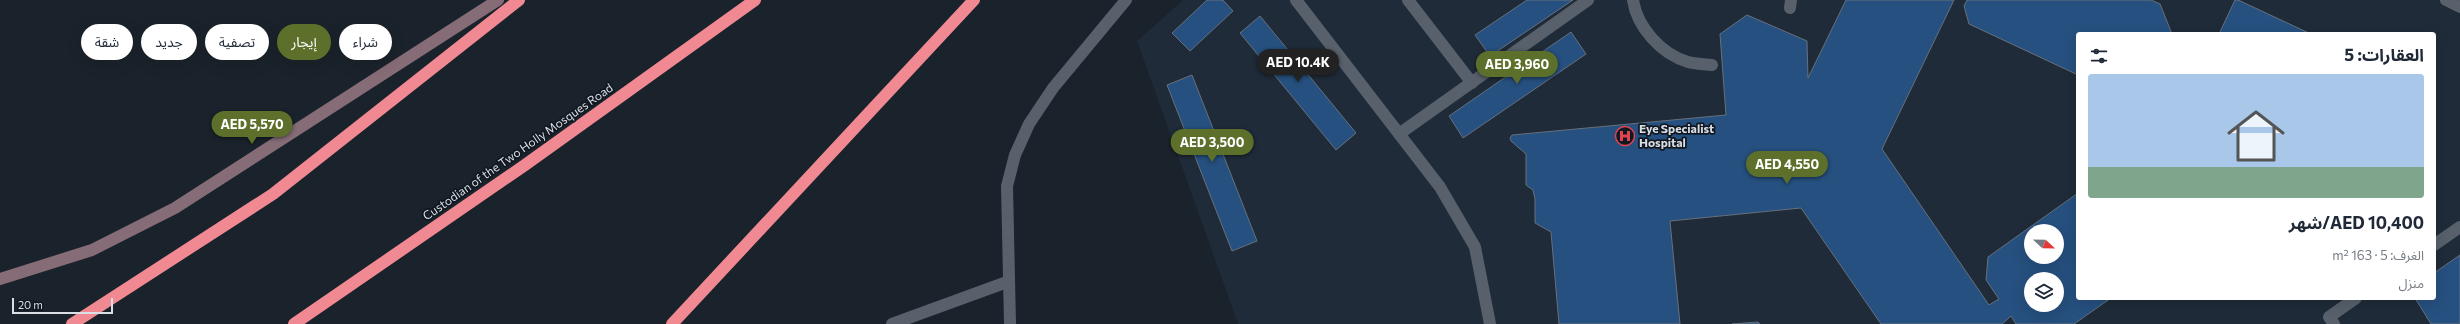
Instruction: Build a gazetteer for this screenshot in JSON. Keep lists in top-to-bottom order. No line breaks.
{"streets":{"highway":["Custodian of the Two Holly Mosques Road"]},"places":{"hospital":["Eye Specialist Hospital"]},"scale_bar":"20 m","north":"right","page":{"chip":["شراء","إيجار","تصفية","جديد","شقة"],"heading":"العقارات: 5","price":["AED 10.4K","AED 3,960","AED 5,570","AED 3,500","AED 4,550"],"list":[{"name":"AED 10,400/شهر","note":"الغرف: 5 · 163 m² · منزل"}],"scale":"20 m"}}
